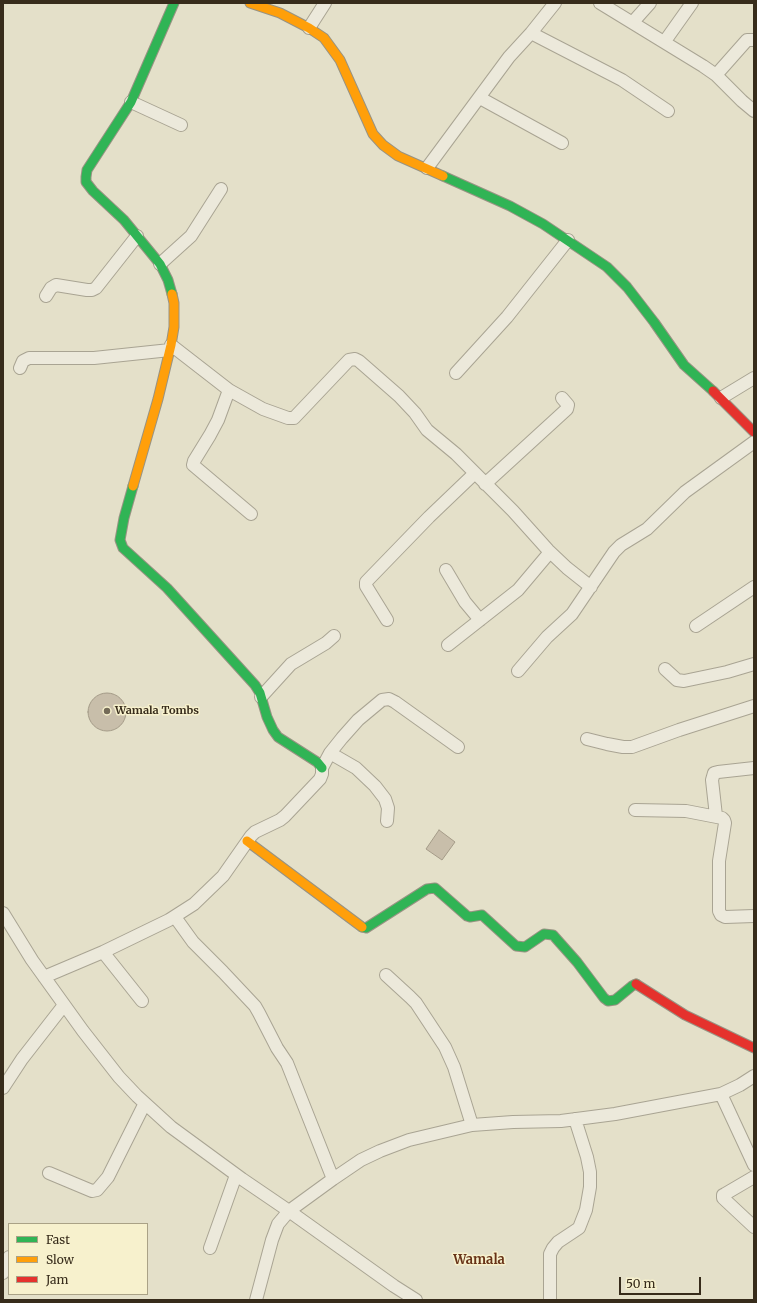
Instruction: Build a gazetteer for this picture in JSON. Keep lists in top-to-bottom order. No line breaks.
{"districts":["Wamala"],"places":["Wamala Tombs"],"legend":["Fast","Slow","Jam"],"scale_bar":"50 m"}
